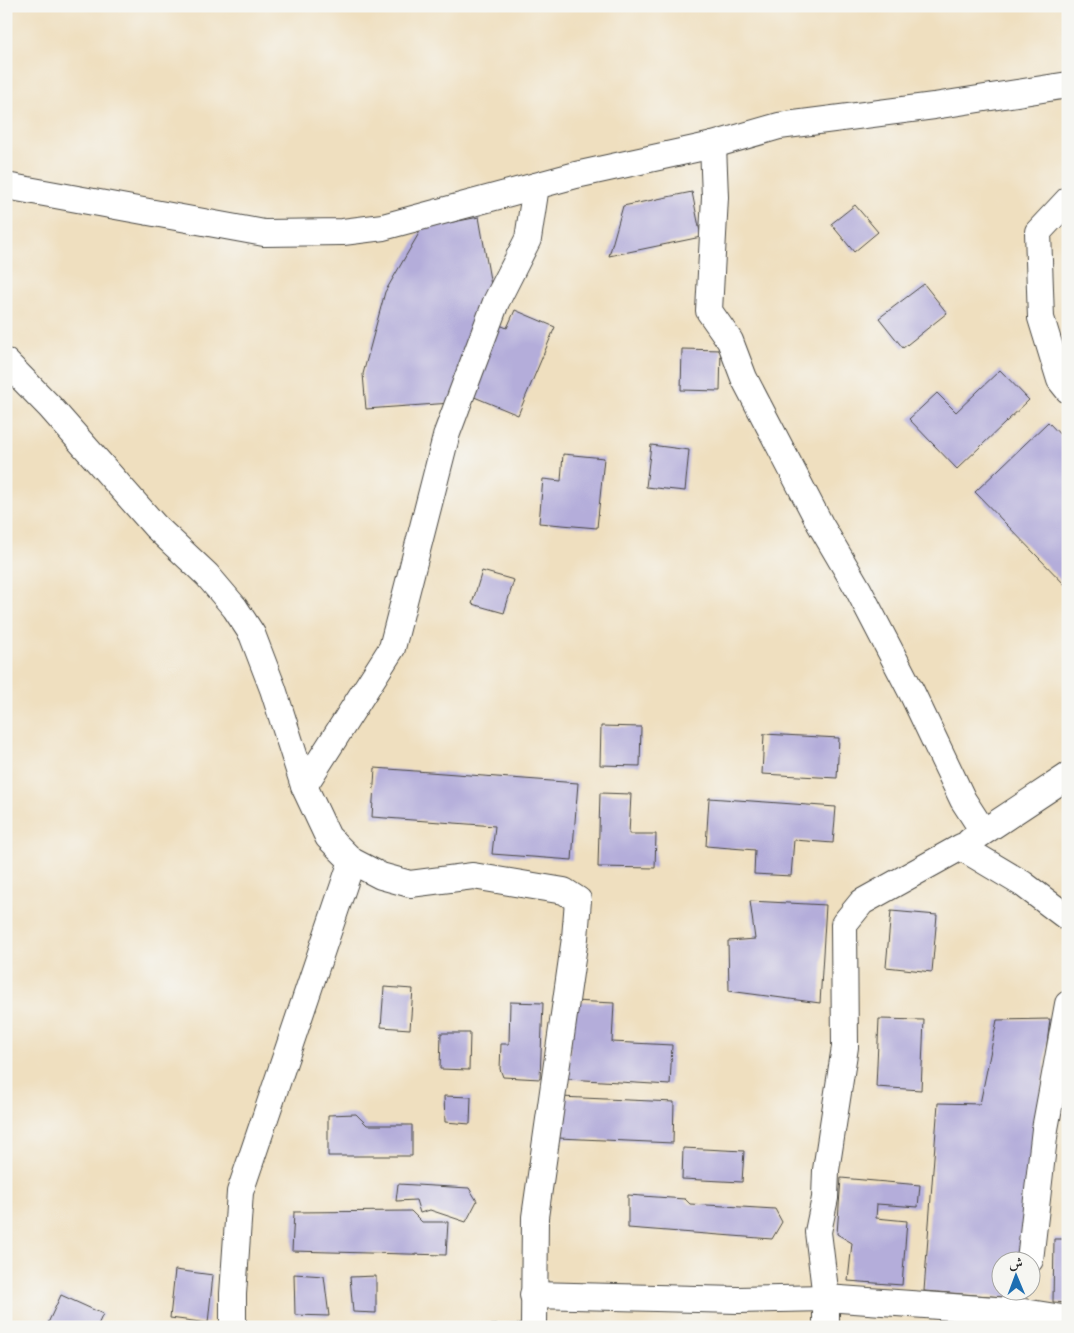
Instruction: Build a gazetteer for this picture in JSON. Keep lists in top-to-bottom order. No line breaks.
{"north":"top"}
